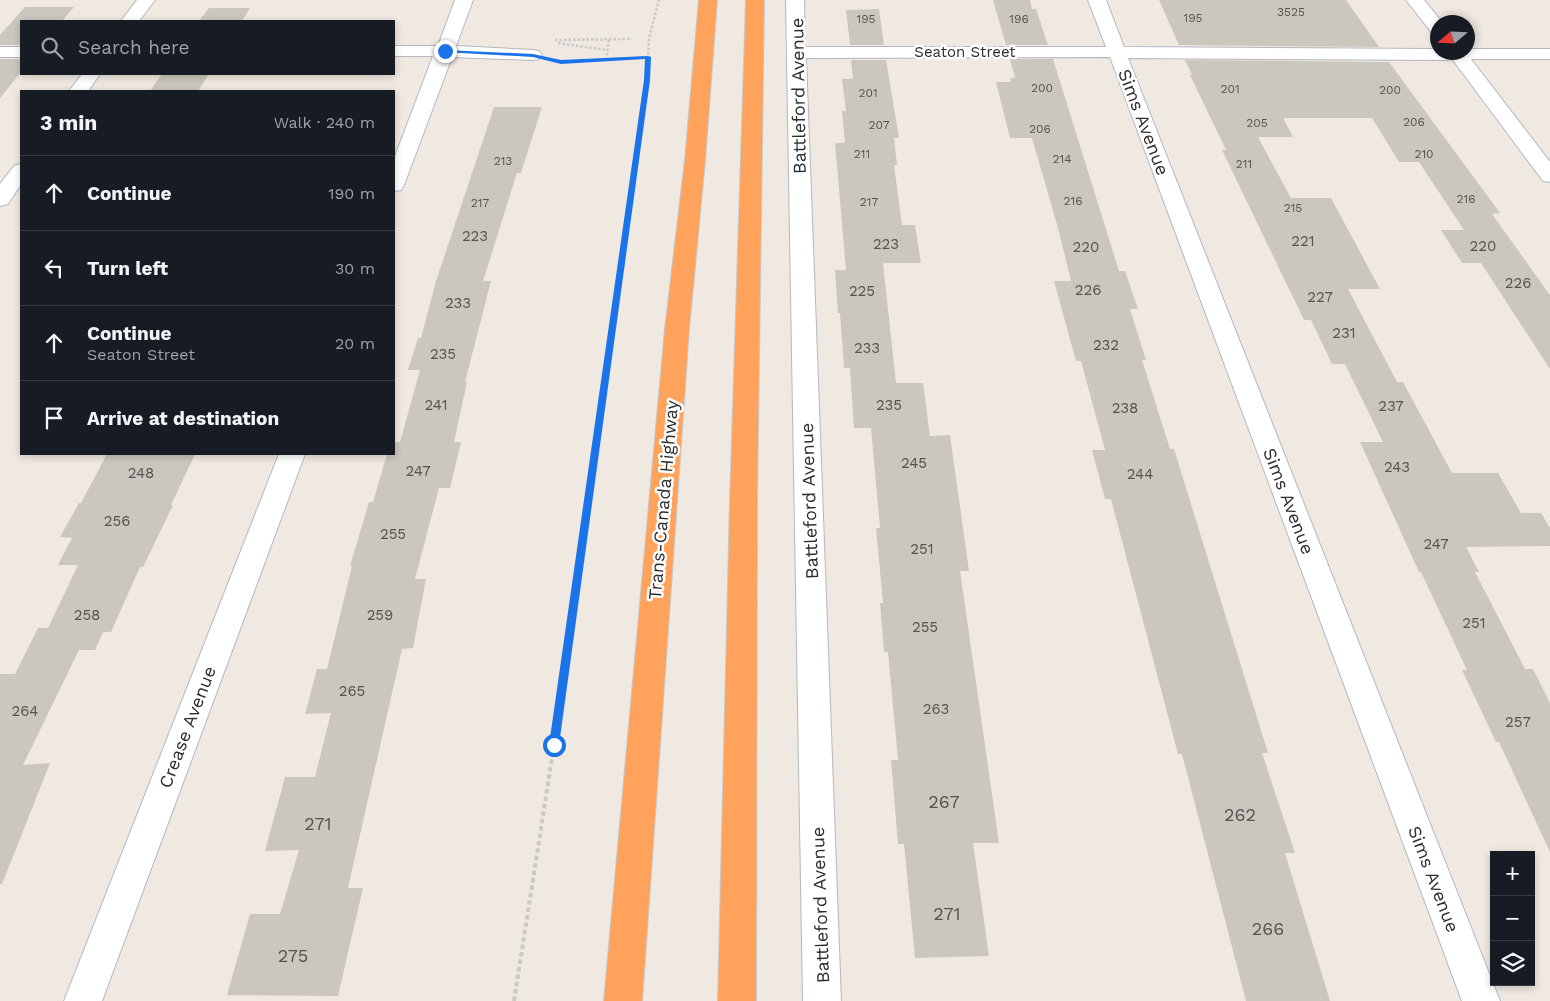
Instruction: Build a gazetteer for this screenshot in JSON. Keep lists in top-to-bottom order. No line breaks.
{"streets":{"highway":["Trans-Canada Highway"],"street":["Seaton Street","Battleford Avenue","Sims Avenue","Crease Avenue"]},"crossings":[["Seaton Street","Battleford Avenue"],["Seaton Street","Sims Avenue"]],"house_numbers":["3525","195","195","196","200","201","200","201","206","205","207","206","211","210","214","213","211","216","216","217","217","215","223","221","223","220","220","226","226","225","227","233","231","232","233","235","241","235","237","238","245","243","247","248","244","256","255","247","251","258","259","251","255","265","263","264","257","267","262","271","271","266","275"],"north":"left","page":{"search":"Search here","heading":["3 min","Walk · 240 m"],"list":[["Continue","190 m"],["Turn left","30 m"],["Continue","Seaton Street","20 m"],"Arrive at destination"],"map_buttons":["+","−"]}}
